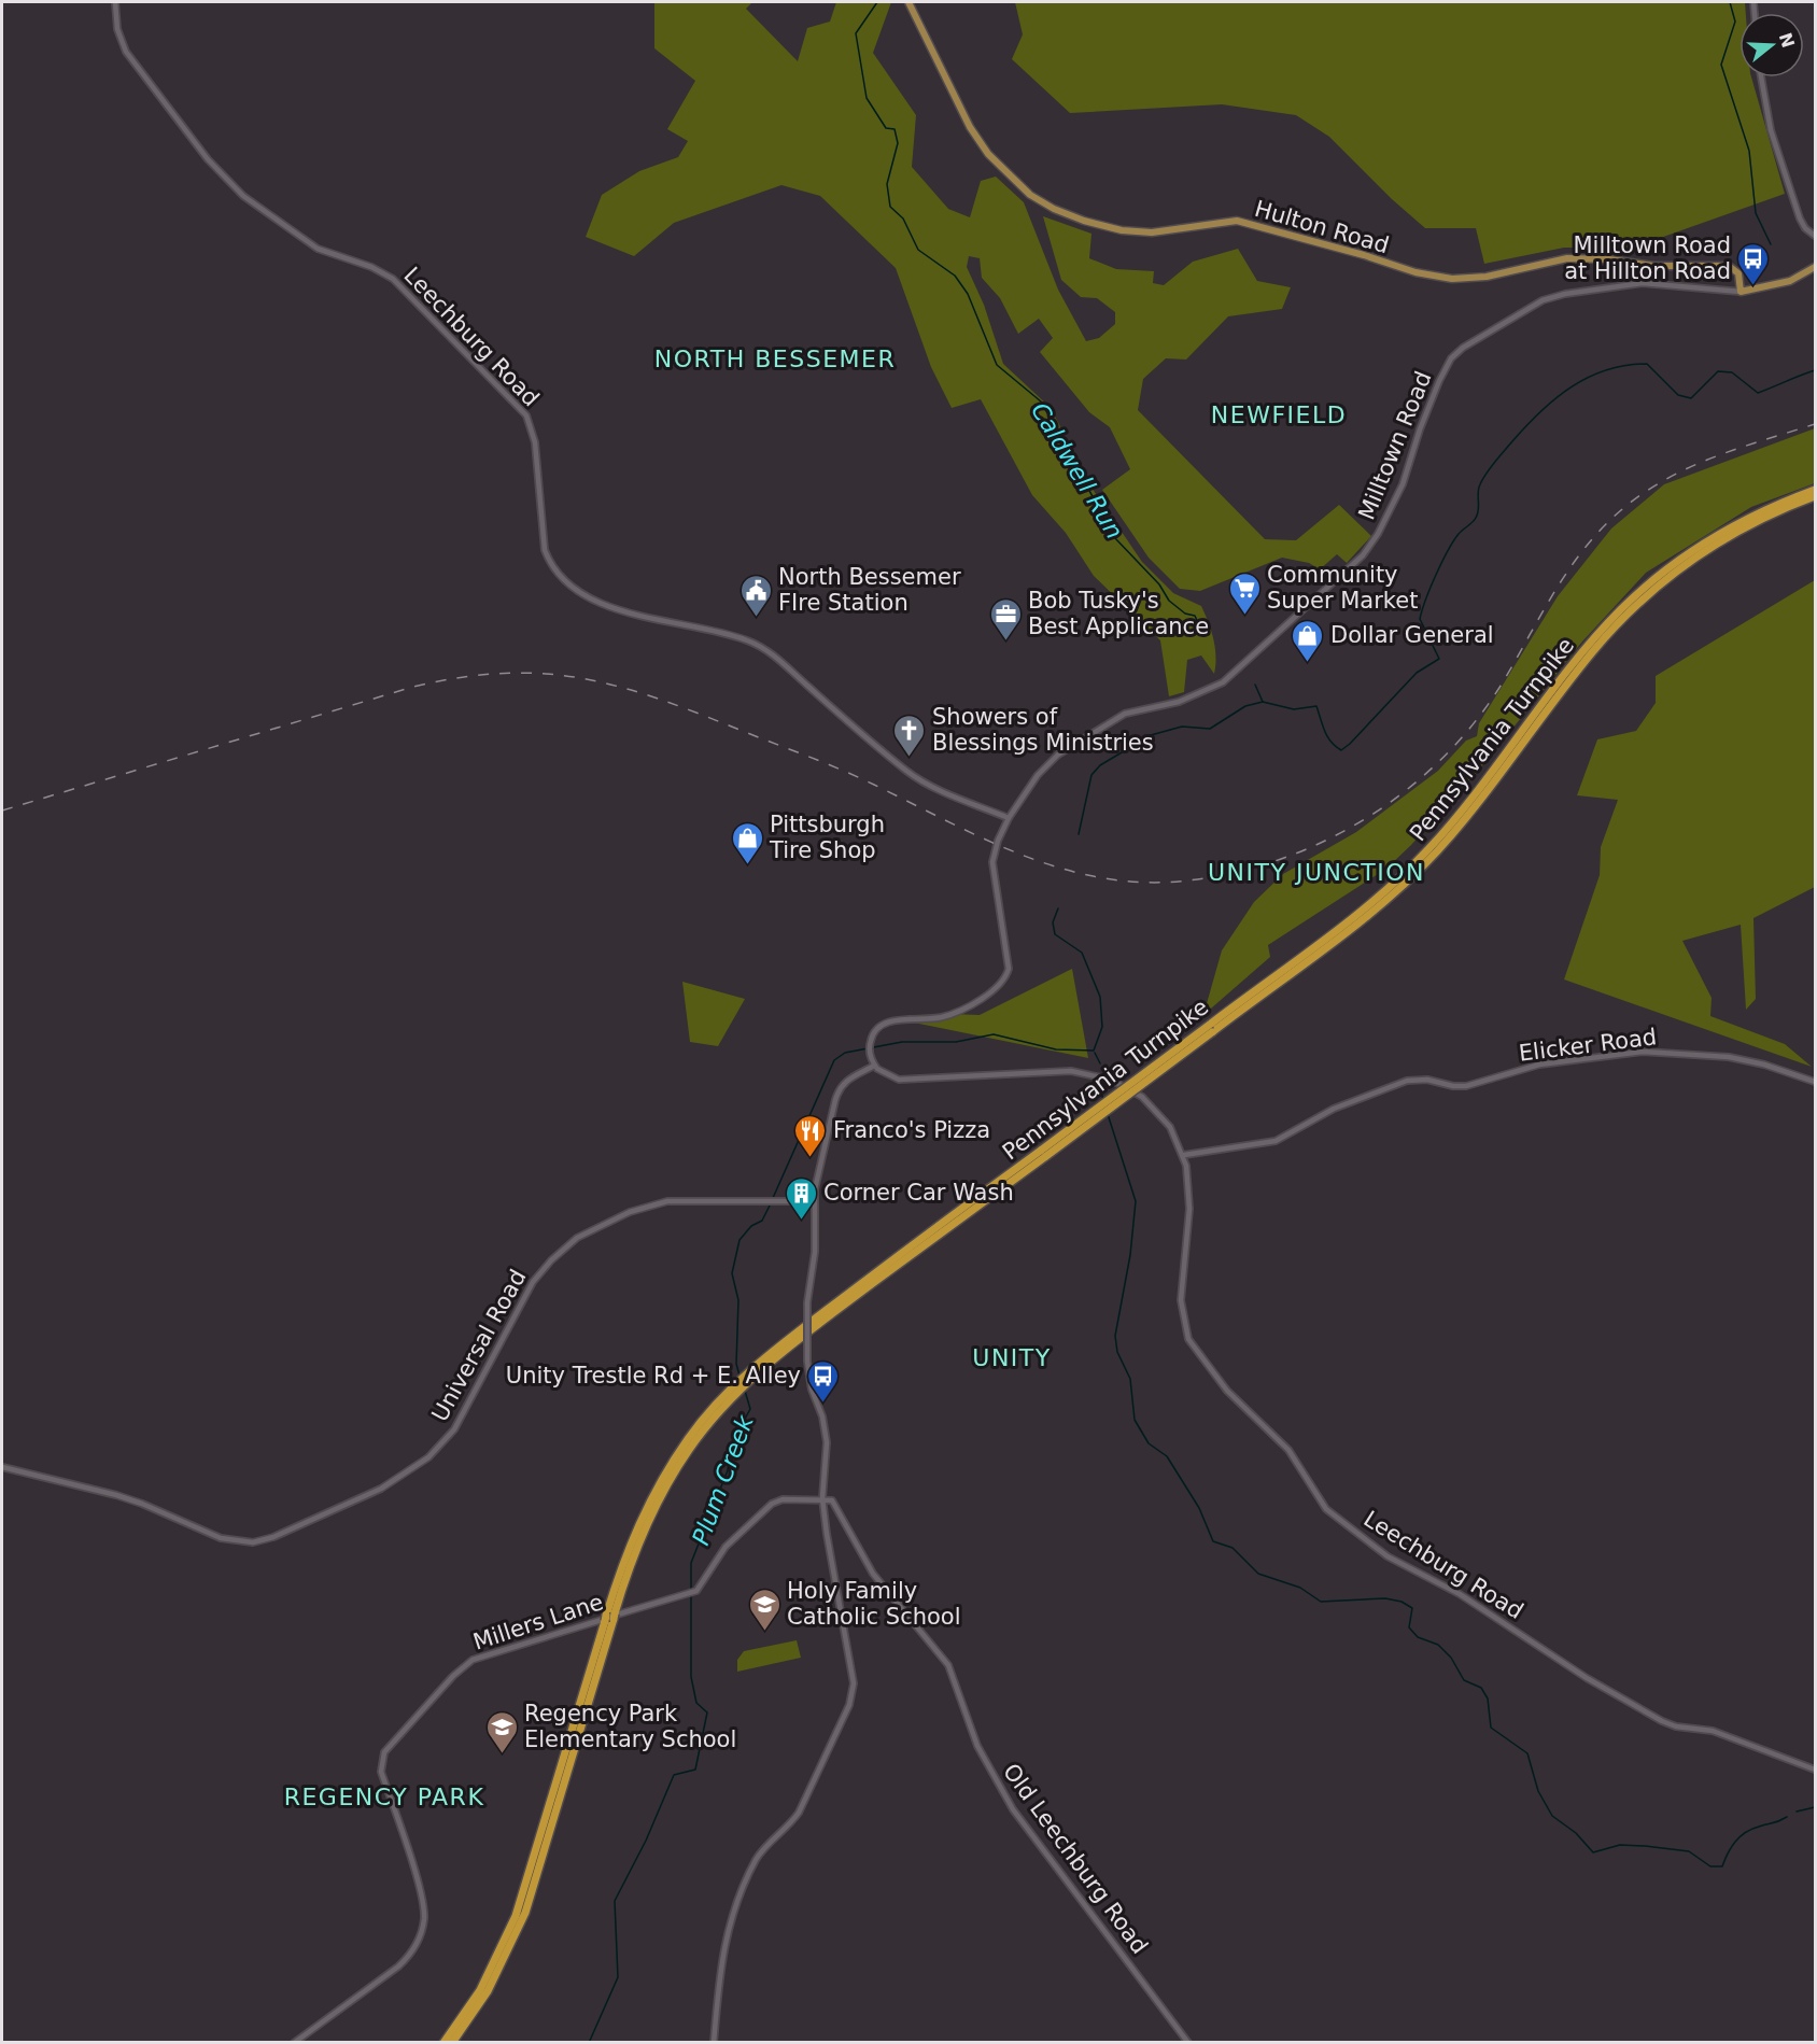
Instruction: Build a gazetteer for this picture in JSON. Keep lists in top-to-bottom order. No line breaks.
{"streets":{"highway":["Pennsylvania Turnpike"],"main road":["Hulton Road"],"street":["Leechburg Road","Milltown Road","Elicker Road","Universal Road","Millers Lane","Old Leechburg Road"]},"crossings":[["Hulton Road","Milltown Road"],["Leechburg Road","Milltown Road"],["Leechburg Road","Elicker Road"],["Millers Lane","Old Leechburg Road"]],"districts":["NORTH BESSEMER","NEWFIELD","UNITY JUNCTION","UNITY","REGENCY PARK"],"water":["Caldwell Run","Plum Creek"],"places":{"bus stop":["Milltown Road at Hillton Road","Unity Trestle Rd + E. Alley"],"supermarket":["Community Super Market"],"public building":["North Bessemer FIre Station"],"office":["Bob Tusky's Best Applicance"],"shop":["Dollar General","Pittsburgh Tire Shop"],"church":["Showers of Blessings Ministries"],"restaurant":["Franco's Pizza"],"building":["Corner Car Wash"],"school or university":["Holy Family Catholic School","Regency Park Elementary School"]},"north":"right"}
